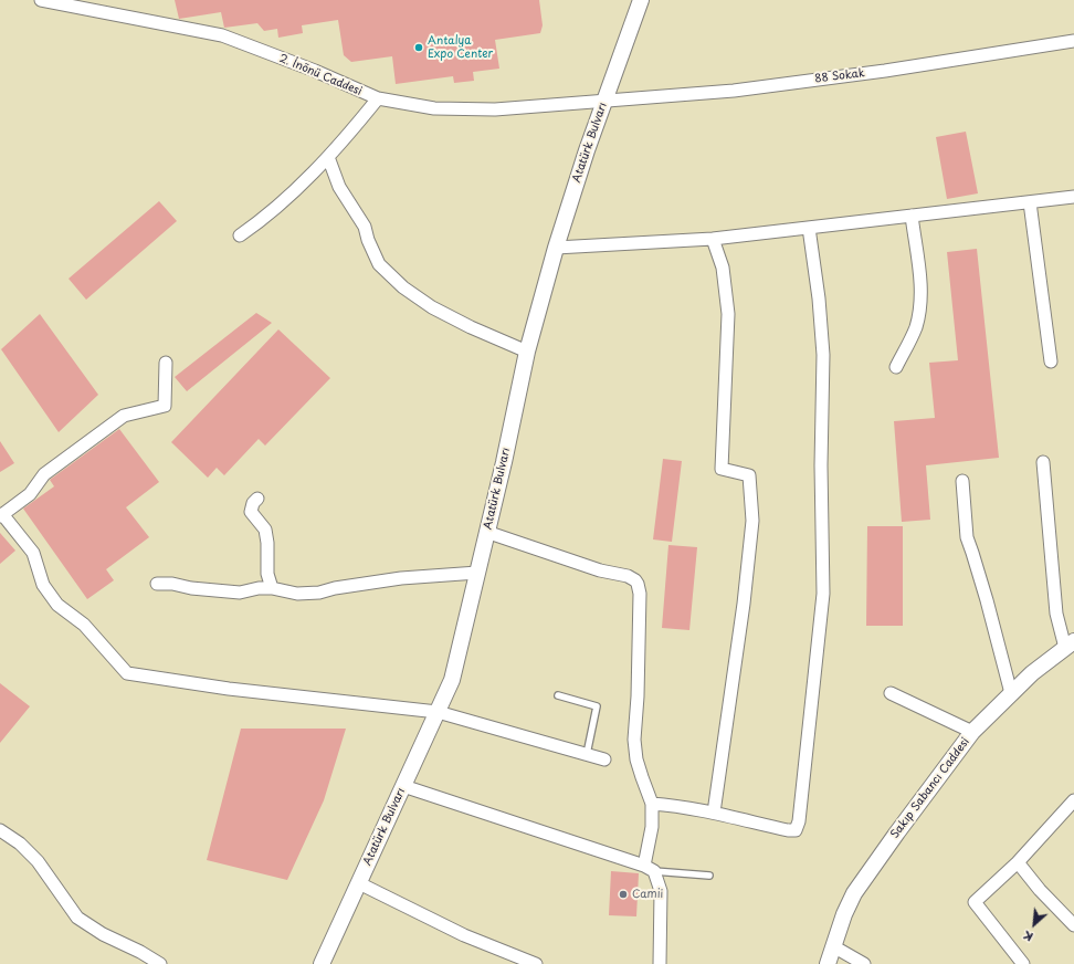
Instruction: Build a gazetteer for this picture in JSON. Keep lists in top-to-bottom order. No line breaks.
{"streets":{"street":["2. İnönü Caddesi","88 Sokak","Atatürk Bulvarı","Sakıp Sabancı Caddesi"]},"crossings":[["2. İnönü Caddesi","88 Sokak"],["2. İnönü Caddesi","Atatürk Bulvarı"],["88 Sokak","Atatürk Bulvarı"]],"places":["Antalya Expo Center","Camii"],"north":"bottom left"}
